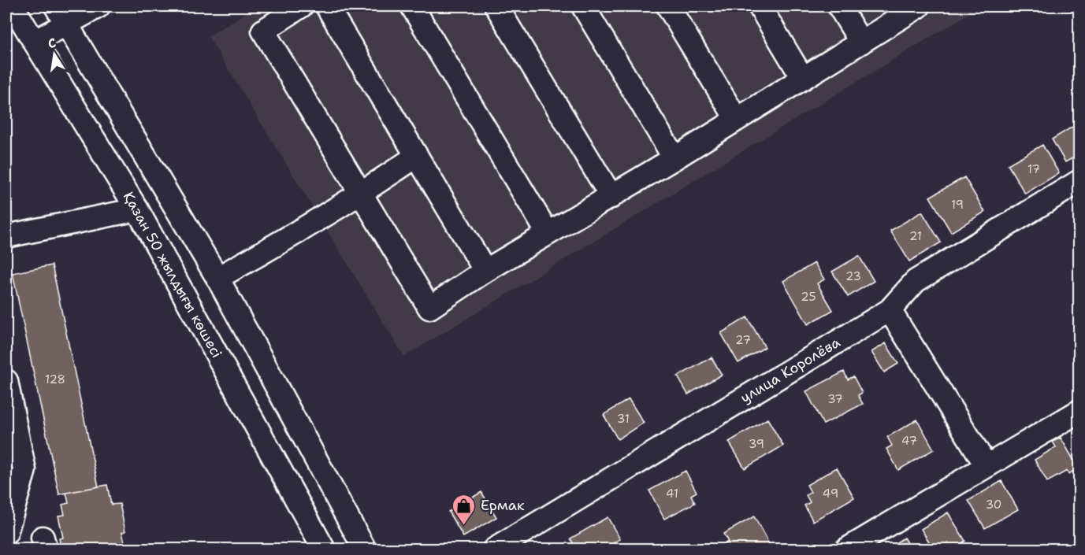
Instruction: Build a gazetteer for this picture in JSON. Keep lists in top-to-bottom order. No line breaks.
{"streets":{"street":["Қазан 50 жылдығы көшесі","улица Королёва"]},"places":{"shop":["Ермак"]},"house_numbers":["17","19","21","23","25","27","128","37","31","47","39","41","49","30"],"north":"top"}
